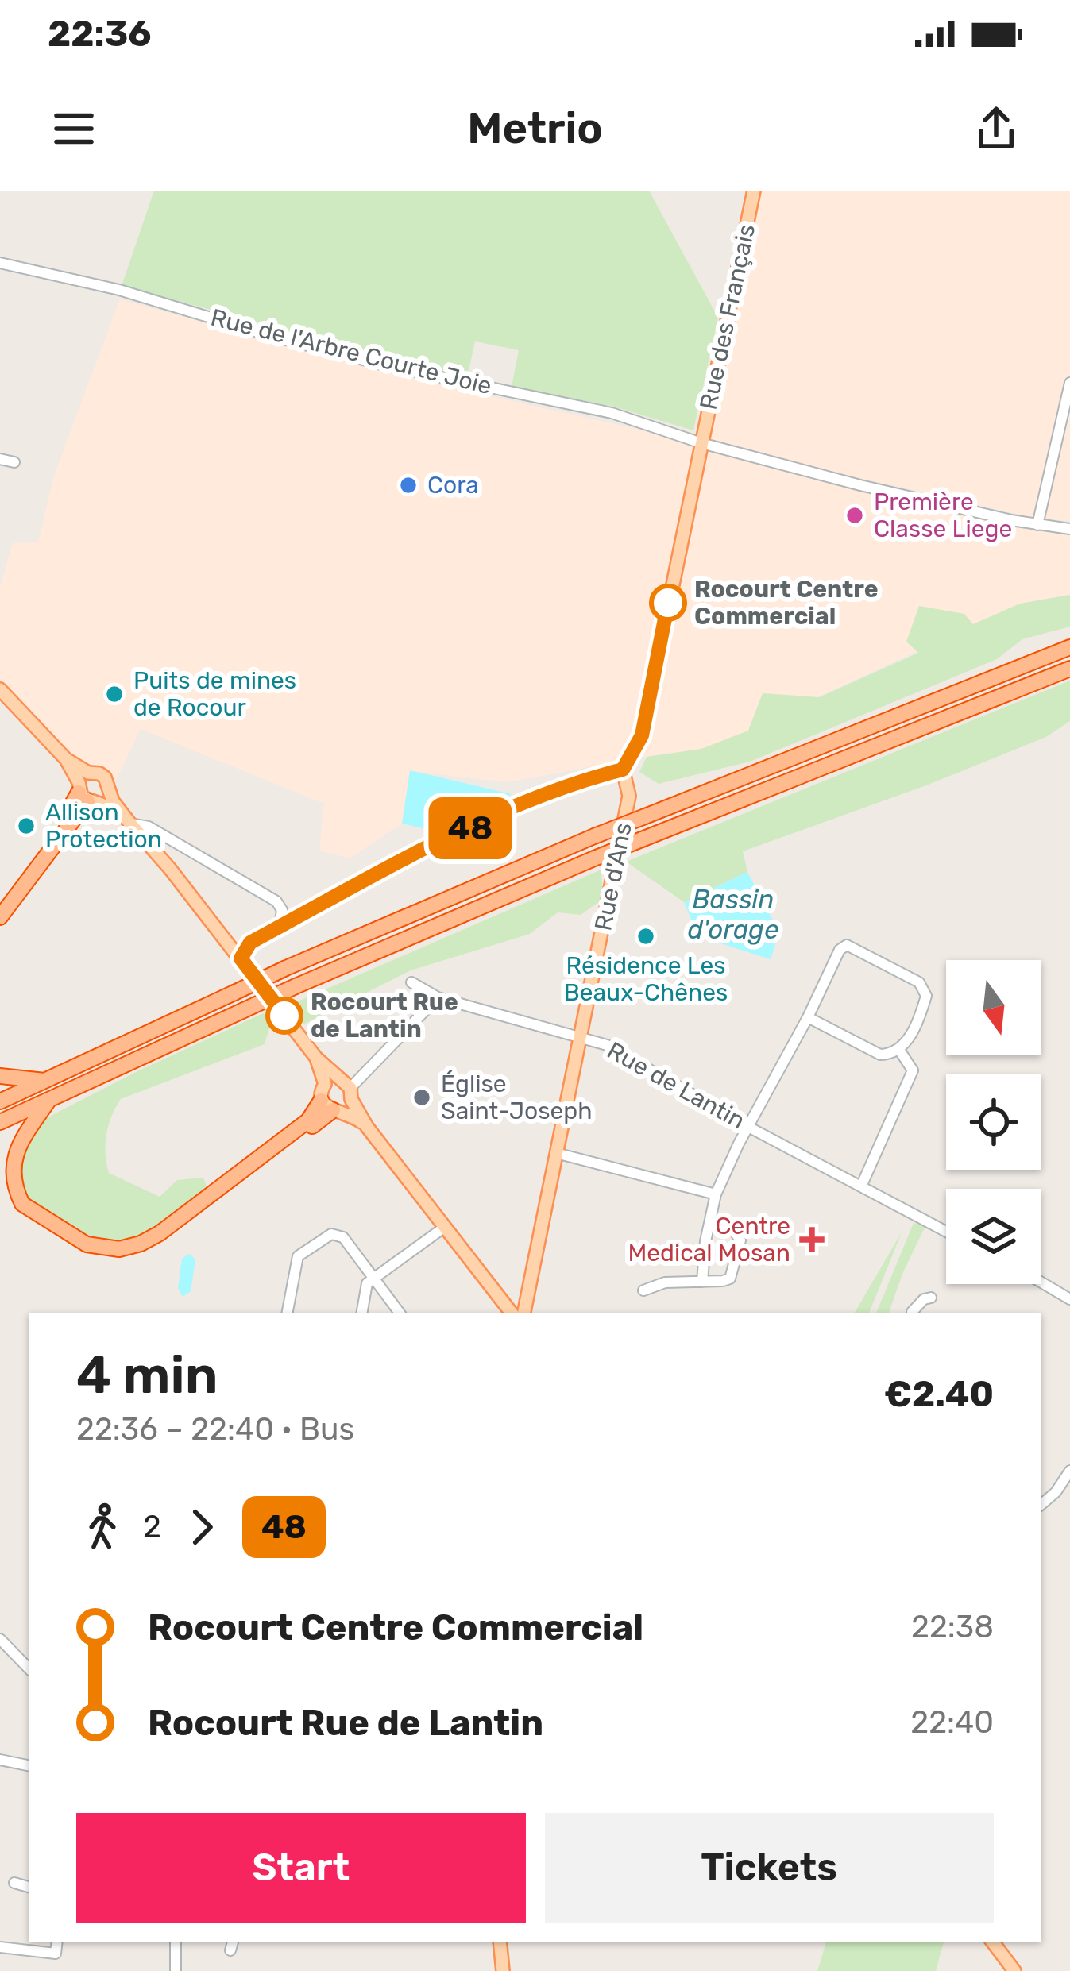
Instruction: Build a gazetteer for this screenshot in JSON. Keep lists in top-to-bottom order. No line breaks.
{"streets":{"main road":["Rue des Français","Rue d'Ans"],"street":["Rue de l'Arbre Courte Joie","Rue de Lantin"]},"crossings":[["Rue des Français","Rue de l'Arbre Courte Joie"],["Rue des Français","Rue d'Ans"],["Rue de l'Arbre Courte Joie","Rue d'Ans"],["Rue d'Ans","Rue de Lantin"]],"water":["Bassin d'orage"],"places":{"other":["Cora","Première Classe Liege","Rocourt Centre Commercial","Puits de mines de Rocour","Allison Protection","Résidence Les Beaux-Chênes","Rocourt Rue de Lantin","Église Saint-Joseph"],"health":["Centre Medical Mosan"]},"lines":["bus line 48"],"north":"bottom","page":{"status":"22:36","header":"Metrio","on_map":"48","heading":["4 min","22:36 – 22:40 · Bus","€2.40"],"legs":["2","48"],"list":[{"name":"Rocourt Centre Commercial","value":"22:38"},{"name":"Rocourt Rue de Lantin","value":"22:40"}],"buttons":["Start","Tickets"]}}
